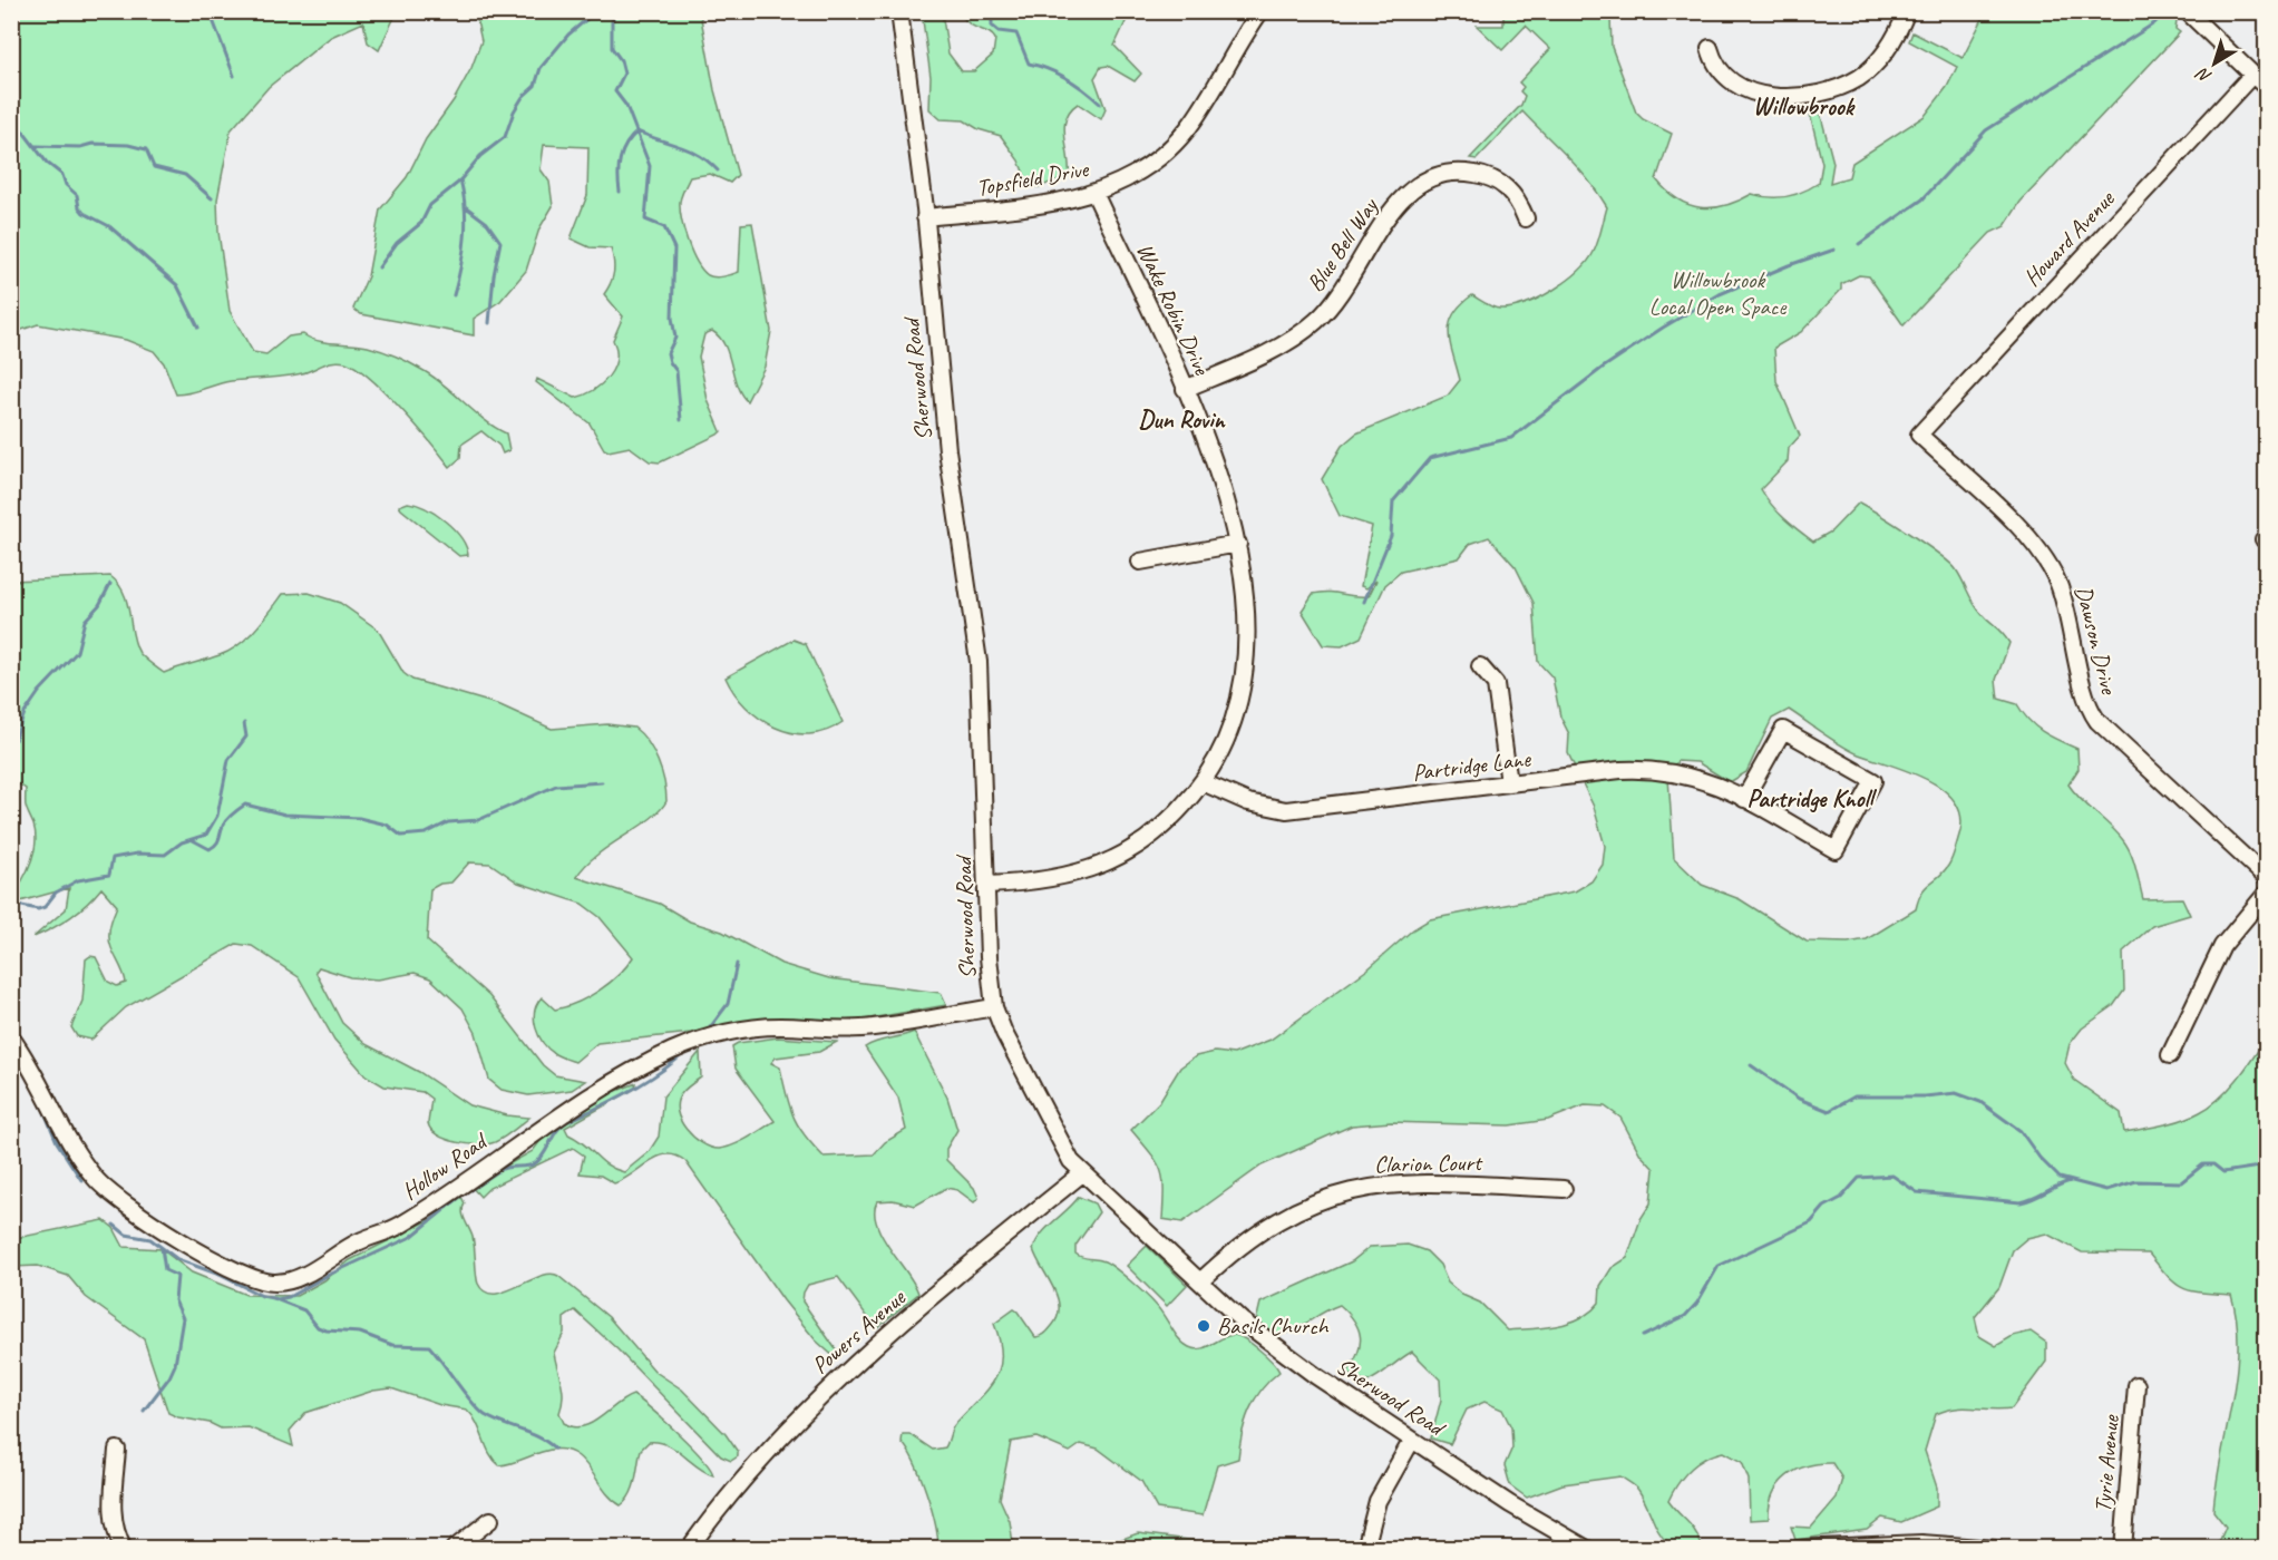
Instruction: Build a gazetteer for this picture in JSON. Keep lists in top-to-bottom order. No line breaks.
{"streets":{"street":["Topsfield Drive","Howard Avenue","Blue Bell Way","Wake Robin Drive","Sherwood Road","Dawson Drive","Partridge Lane","Clarion Court","Hollow Road","Powers Avenue","Tyrie Avenue"]},"crossings":[["Topsfield Drive","Wake Robin Drive"],["Topsfield Drive","Sherwood Road"],["Howard Avenue","Dawson Drive"],["Blue Bell Way","Wake Robin Drive"],["Wake Robin Drive","Sherwood Road"],["Wake Robin Drive","Partridge Lane"],["Sherwood Road","Clarion Court"],["Sherwood Road","Hollow Road"],["Sherwood Road","Powers Avenue"]],"districts":["Willowbrook","Dun Rovin","Partridge Knoll"],"parks":["Willowbrook Local Open Space"],"places":["Basils Church"],"north":"bottom left"}
